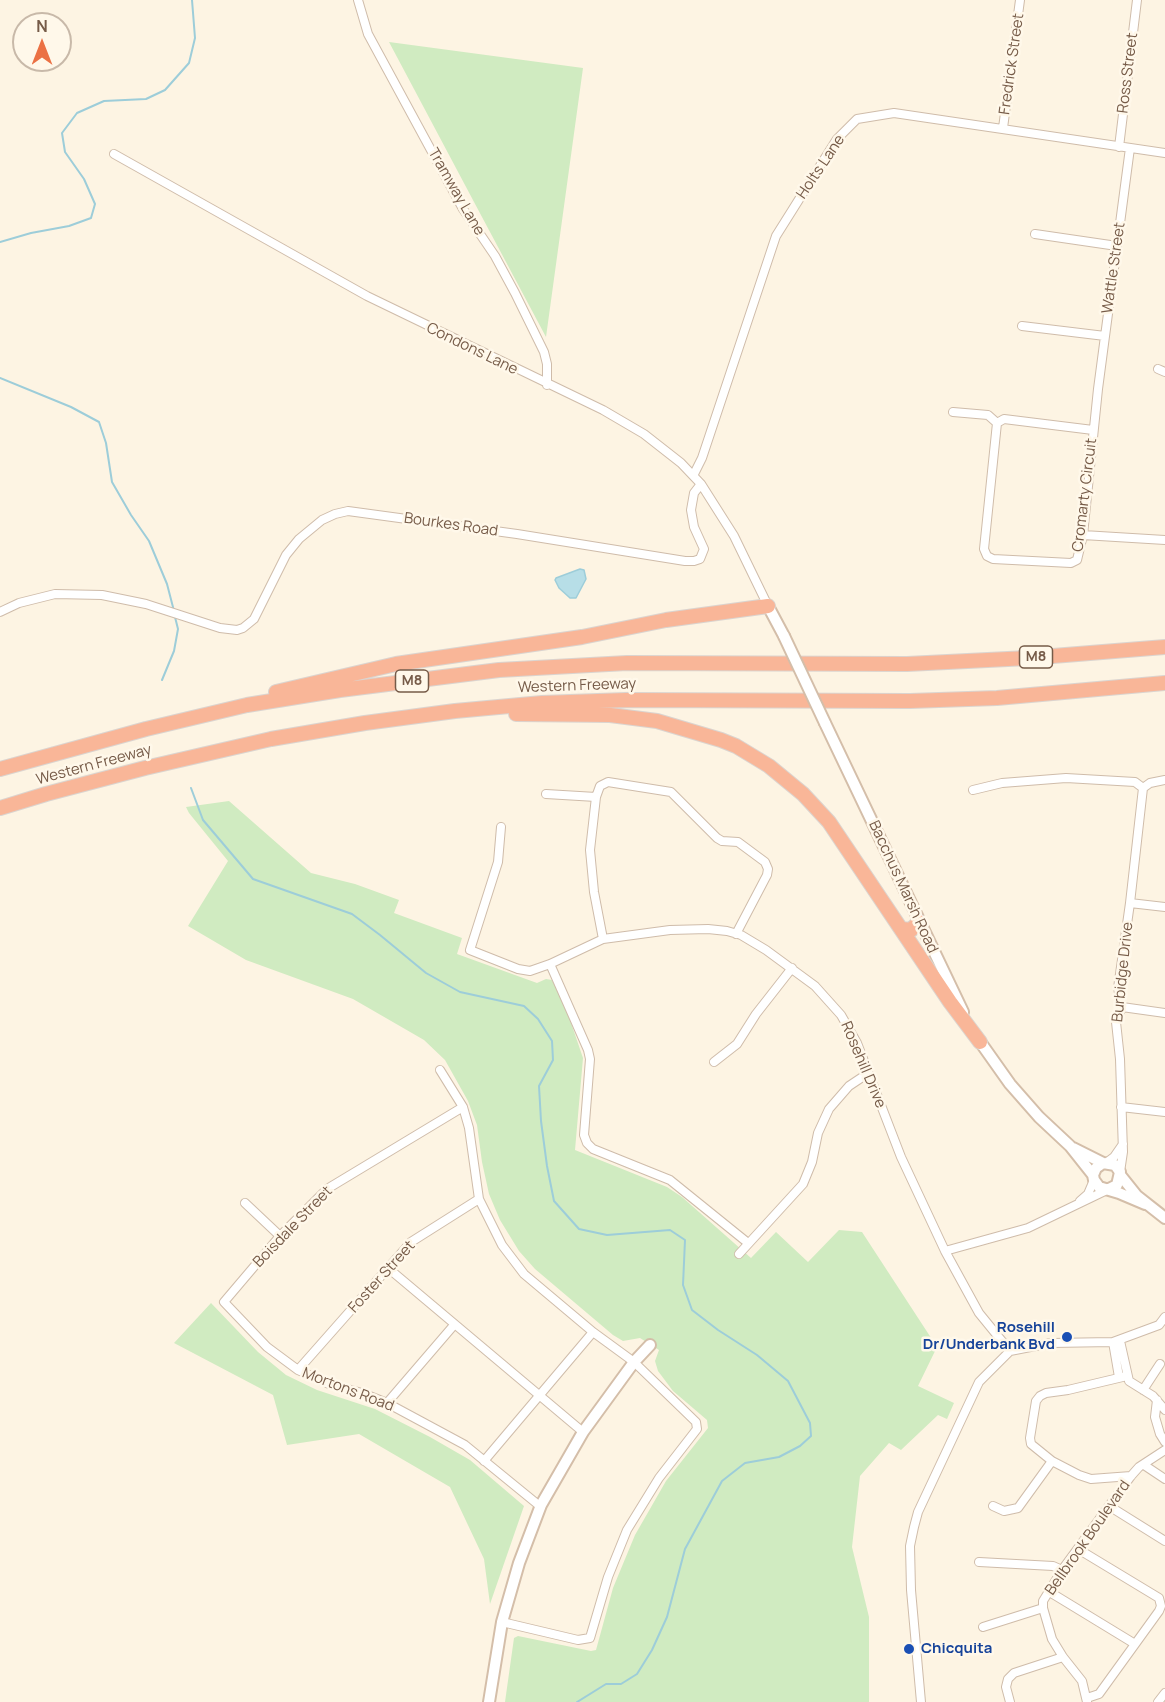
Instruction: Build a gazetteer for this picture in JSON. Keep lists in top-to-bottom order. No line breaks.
{"streets":{"highway":["M8","Western Freeway"],"main road":["Bacchus Marsh Road"],"street":["Fredrick Street","Ross Street","Holts Lane","Tramway Lane","Wattle Street","Condons Lane","Cromarty Circuit","Bourkes Road","Burbidge Drive","Rosehill Drive","Boisdale Street","Foster Street","Mortons Road","Bellbrook Boulevard"]},"crossings":[["Fredrick Street","Holts Lane"],["Ross Street","Holts Lane"],["Holts Lane","Wattle Street"],["Holts Lane","Condons Lane"],["Tramway Lane","Condons Lane"],["Wattle Street","Cromarty Circuit"],["Condons Lane","Bourkes Road"],["Condons Lane","Bacchus Marsh Road"],["Bacchus Marsh Road","Burbidge Drive"],["Boisdale Street","Mortons Road"],["Foster Street","Mortons Road"]],"places":["Rosehill Dr/Underbank Bvd","Chicquita"],"north":"top"}
